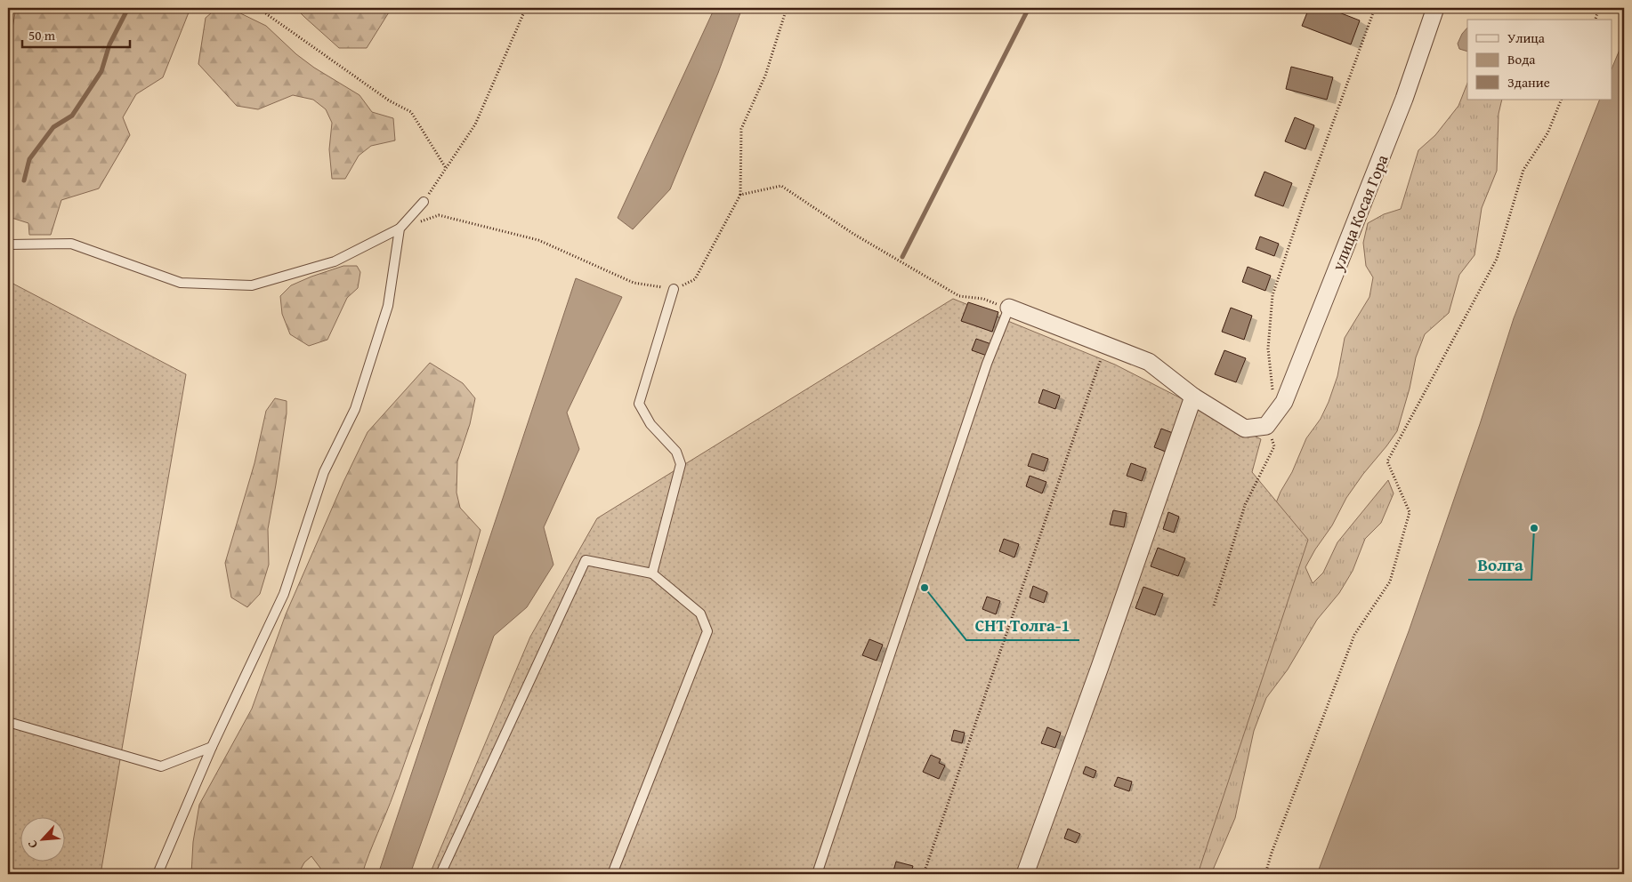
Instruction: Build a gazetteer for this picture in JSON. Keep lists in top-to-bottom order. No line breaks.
{"streets":{"street":["улица Косая Гора"]},"places":["Волга","СНТ Толга-1"],"legend":["Улица","Вода","Здание"],"scale_bar":"50 m","north":"bottom left"}
